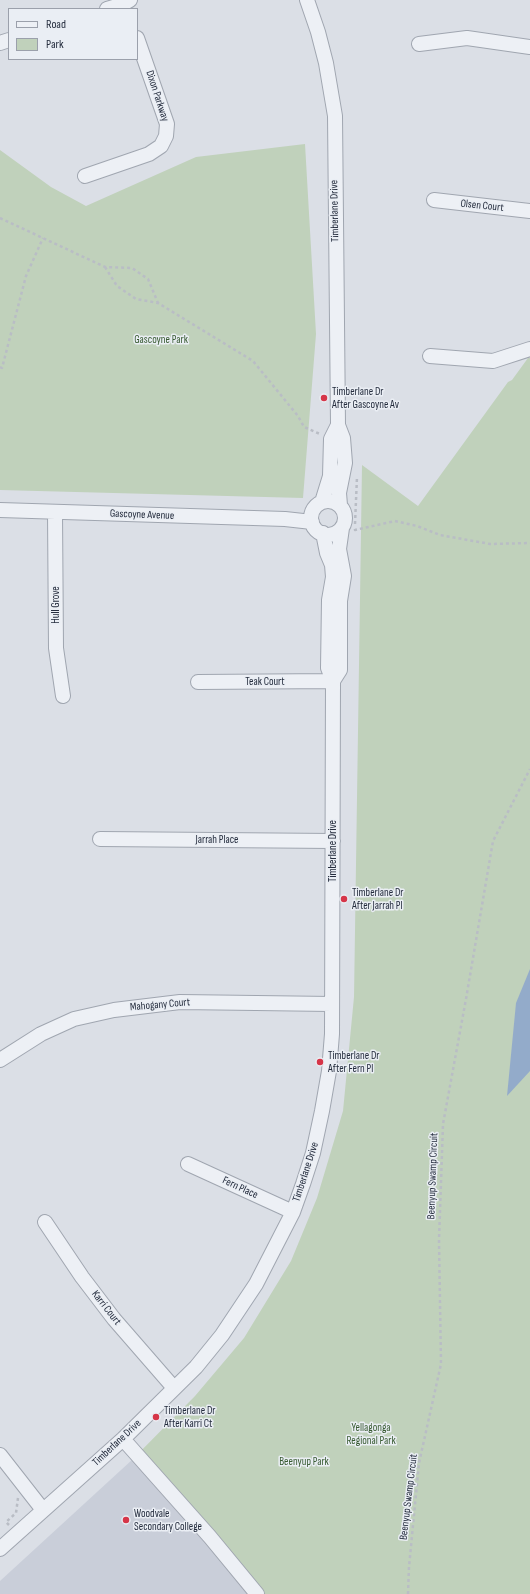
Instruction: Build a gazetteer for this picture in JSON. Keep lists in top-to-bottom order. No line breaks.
{"streets":{"street":["Dixon Parkway","Olsen Court","Timberlane Drive","Gascoyne Avenue","Hull Grove","Teak Court","Jarrah Place","Mahogany Court","Fern Place","Karri Court"],"path":["Beenyup Swamp Circuit"]},"crossings":[["Timberlane Drive","Gascoyne Avenue"],["Timberlane Drive","Teak Court"],["Timberlane Drive","Jarrah Place"],["Timberlane Drive","Mahogany Court"],["Timberlane Drive","Fern Place"],["Timberlane Drive","Karri Court"],["Gascoyne Avenue","Hull Grove"]],"parks":["Gascoyne Park","Yellagonga Regional Park","Beenyup Park"],"places":["Timberlane Dr After Gascoyne Av","Timberlane Dr After Jarrah Pl","Timberlane Dr After Fern Pl","Timberlane Dr After Karri Ct","Woodvale Secondary College"],"legend":["Road","Park"]}
